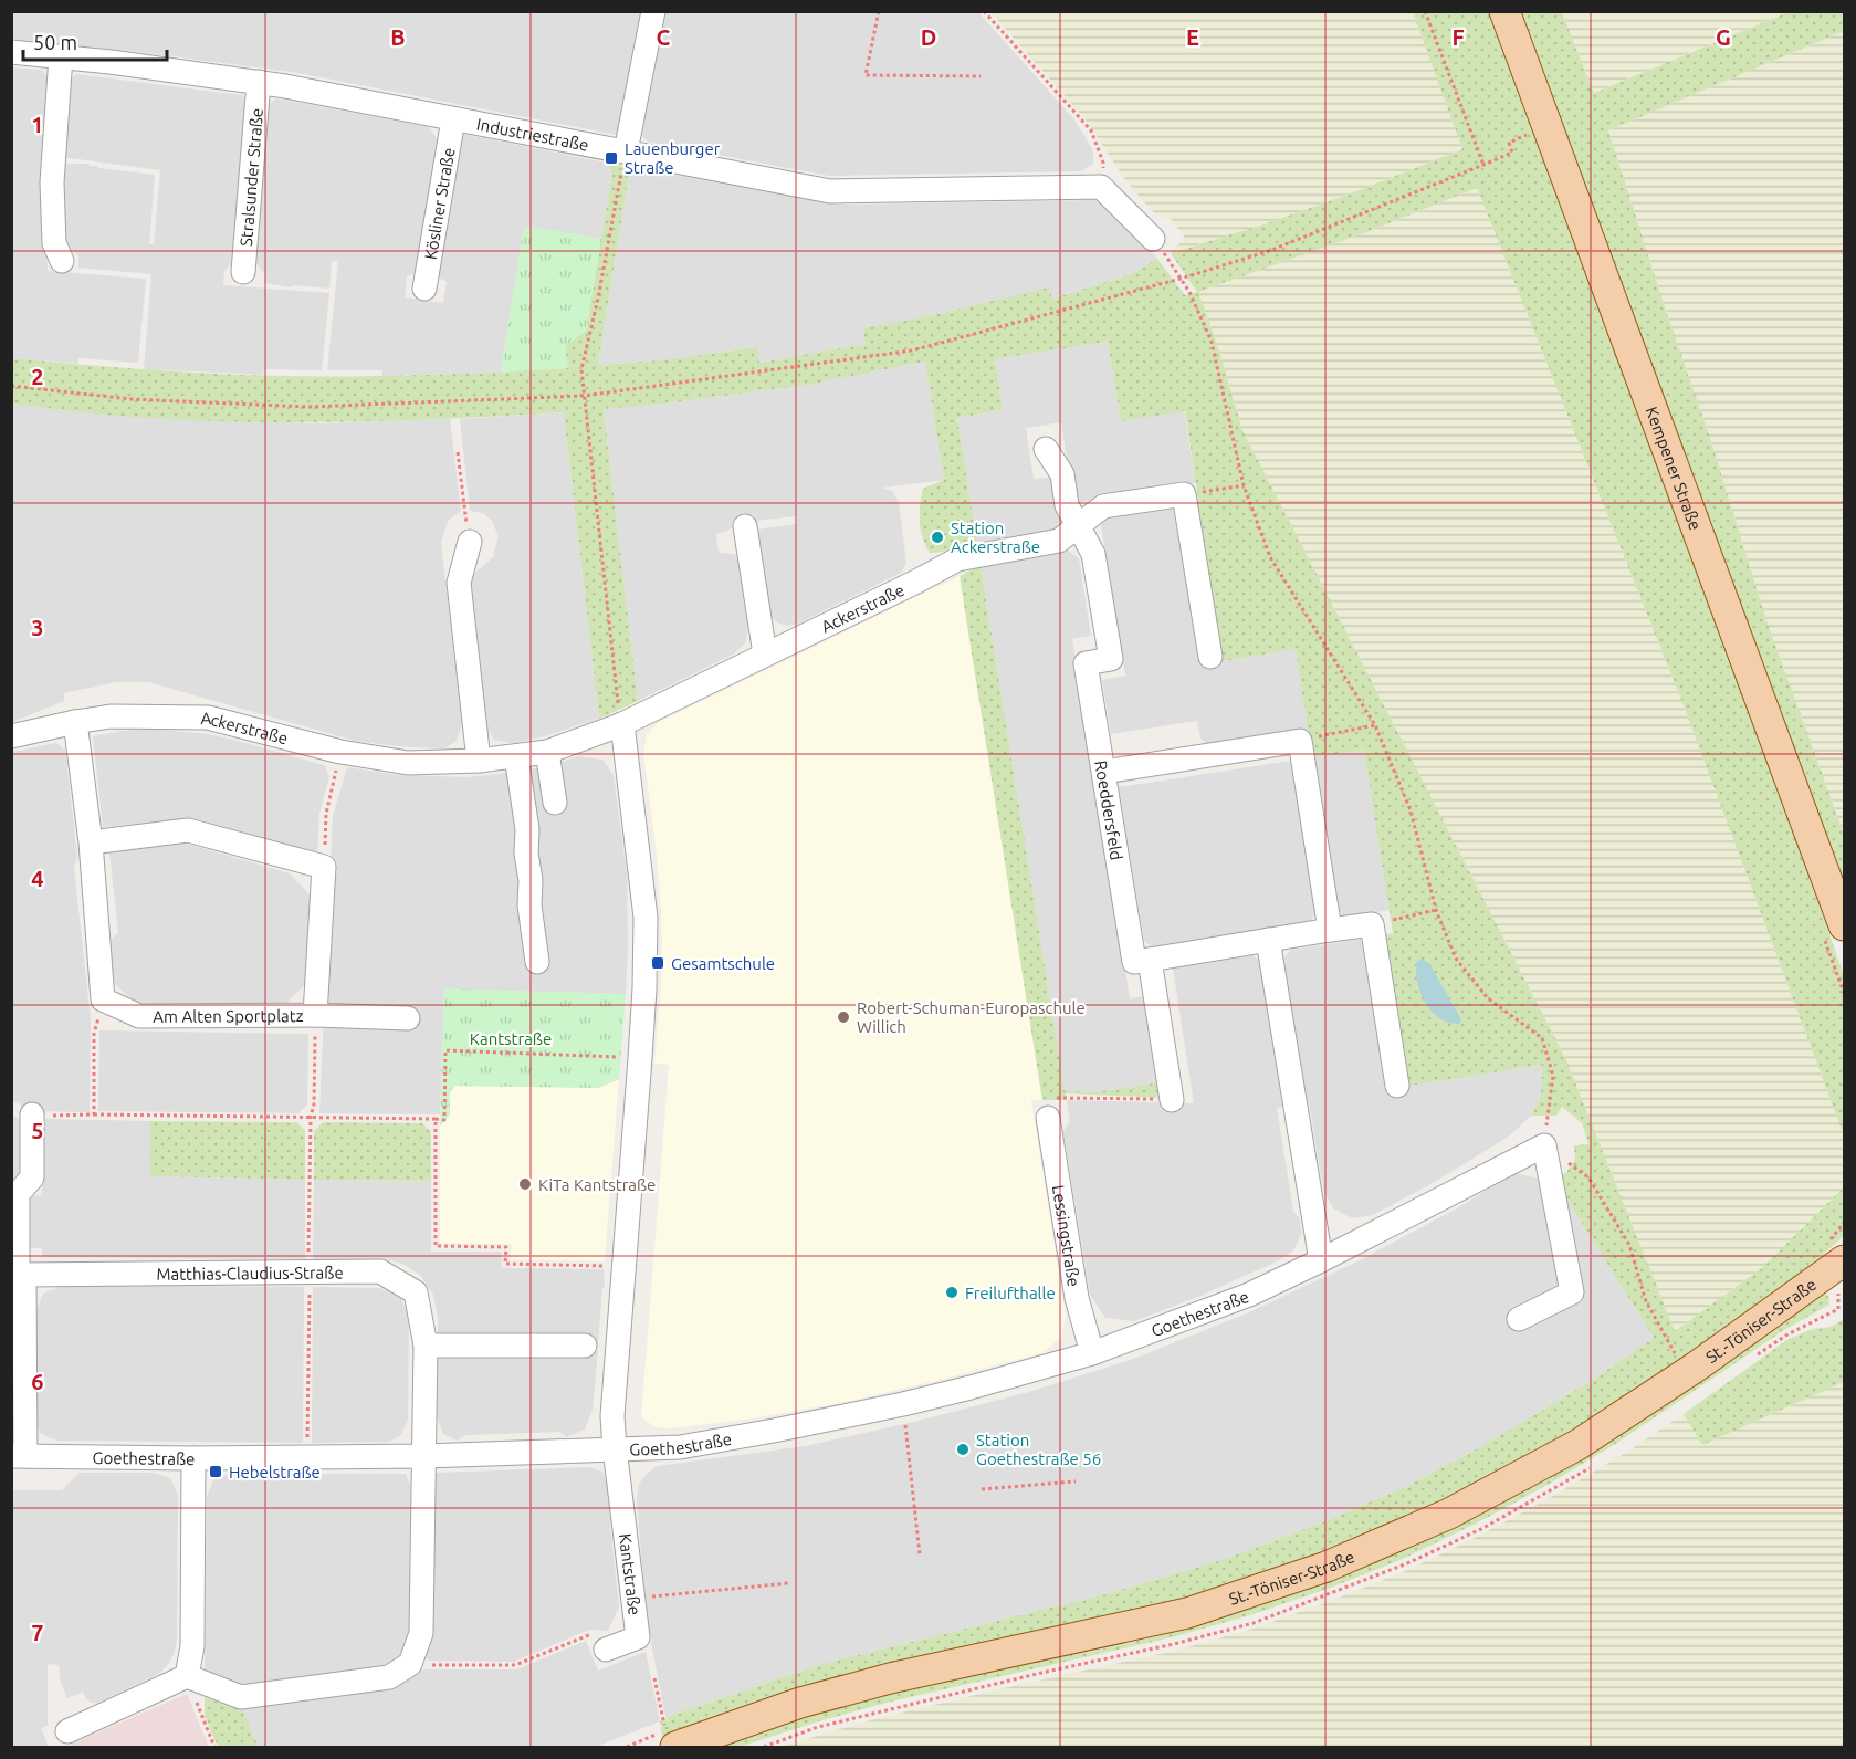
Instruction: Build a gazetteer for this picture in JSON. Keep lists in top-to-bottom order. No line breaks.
{"streets":{"main road":["Kempener Straße","St.-Töniser-Straße"],"street":["Industriestraße","Stralsunder Straße","Kösliner Straße","Ackerstraße","Roeddersfeld","Am Alten Sportplatz","Lessingstraße","Matthias-Claudius-Straße","Goethestraße","Kantstraße"]},"crossings":[["Industriestraße","Stralsunder Straße"],["Industriestraße","Kösliner Straße"],["Ackerstraße","Roeddersfeld"],["Ackerstraße","Kantstraße"],["Lessingstraße","Goethestraße"],["Matthias-Claudius-Straße","Goethestraße"],["Goethestraße","Kantstraße"]],"parks":["Kantstraße"],"places":{"transit":["Lauenburger Straße","Gesamtschule","Hebelstraße"],"other":["Station Ackerstraße","Robert-Schuman-Europaschule Willich","KiTa Kantstraße","Freilufthalle","Station Goethestraße 56"]},"scale_bar":"50 m","grid":{"columns":["B","C","D","E","F","G"],"rows":["1","2","3","4","5","6","7"]}}
